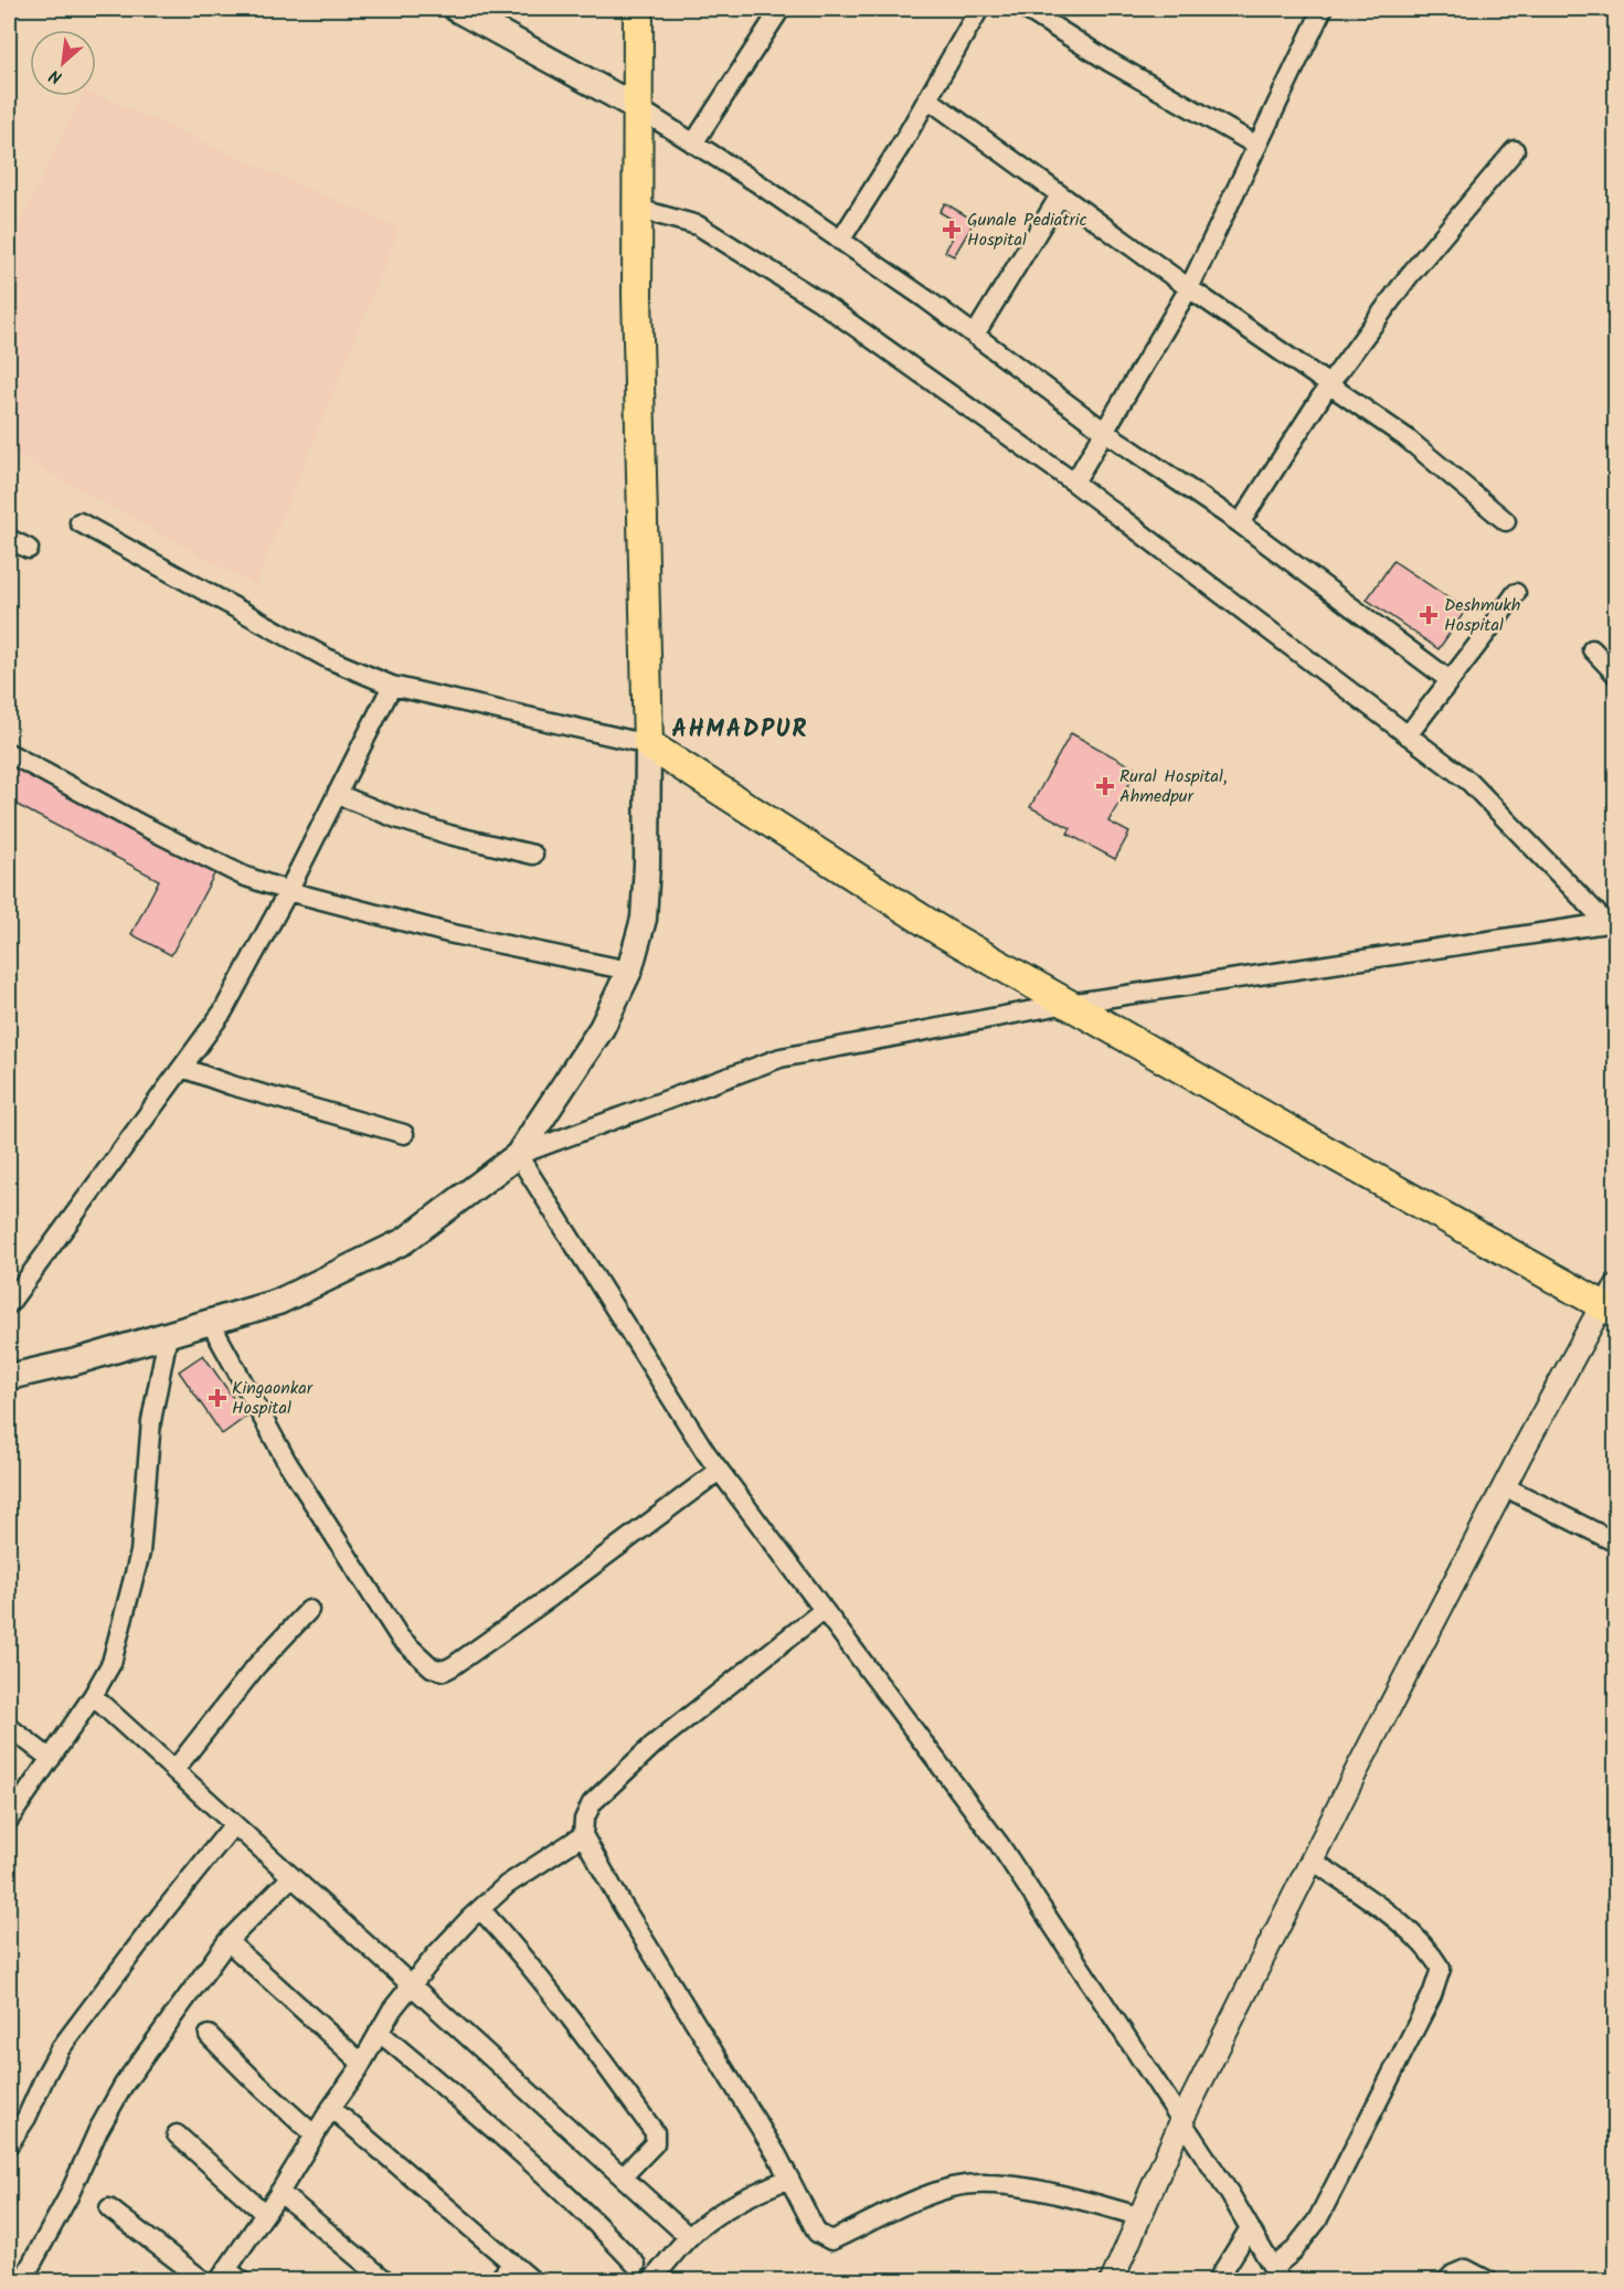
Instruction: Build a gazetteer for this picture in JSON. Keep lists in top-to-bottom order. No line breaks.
{"districts":["AHMADPUR"],"places":{"health":["Gunale Pediatric Hospital","Deshmukh Hospital","Rural Hospital, Ahmedpur","Kingaonkar Hospital"]},"north":"bottom left"}
